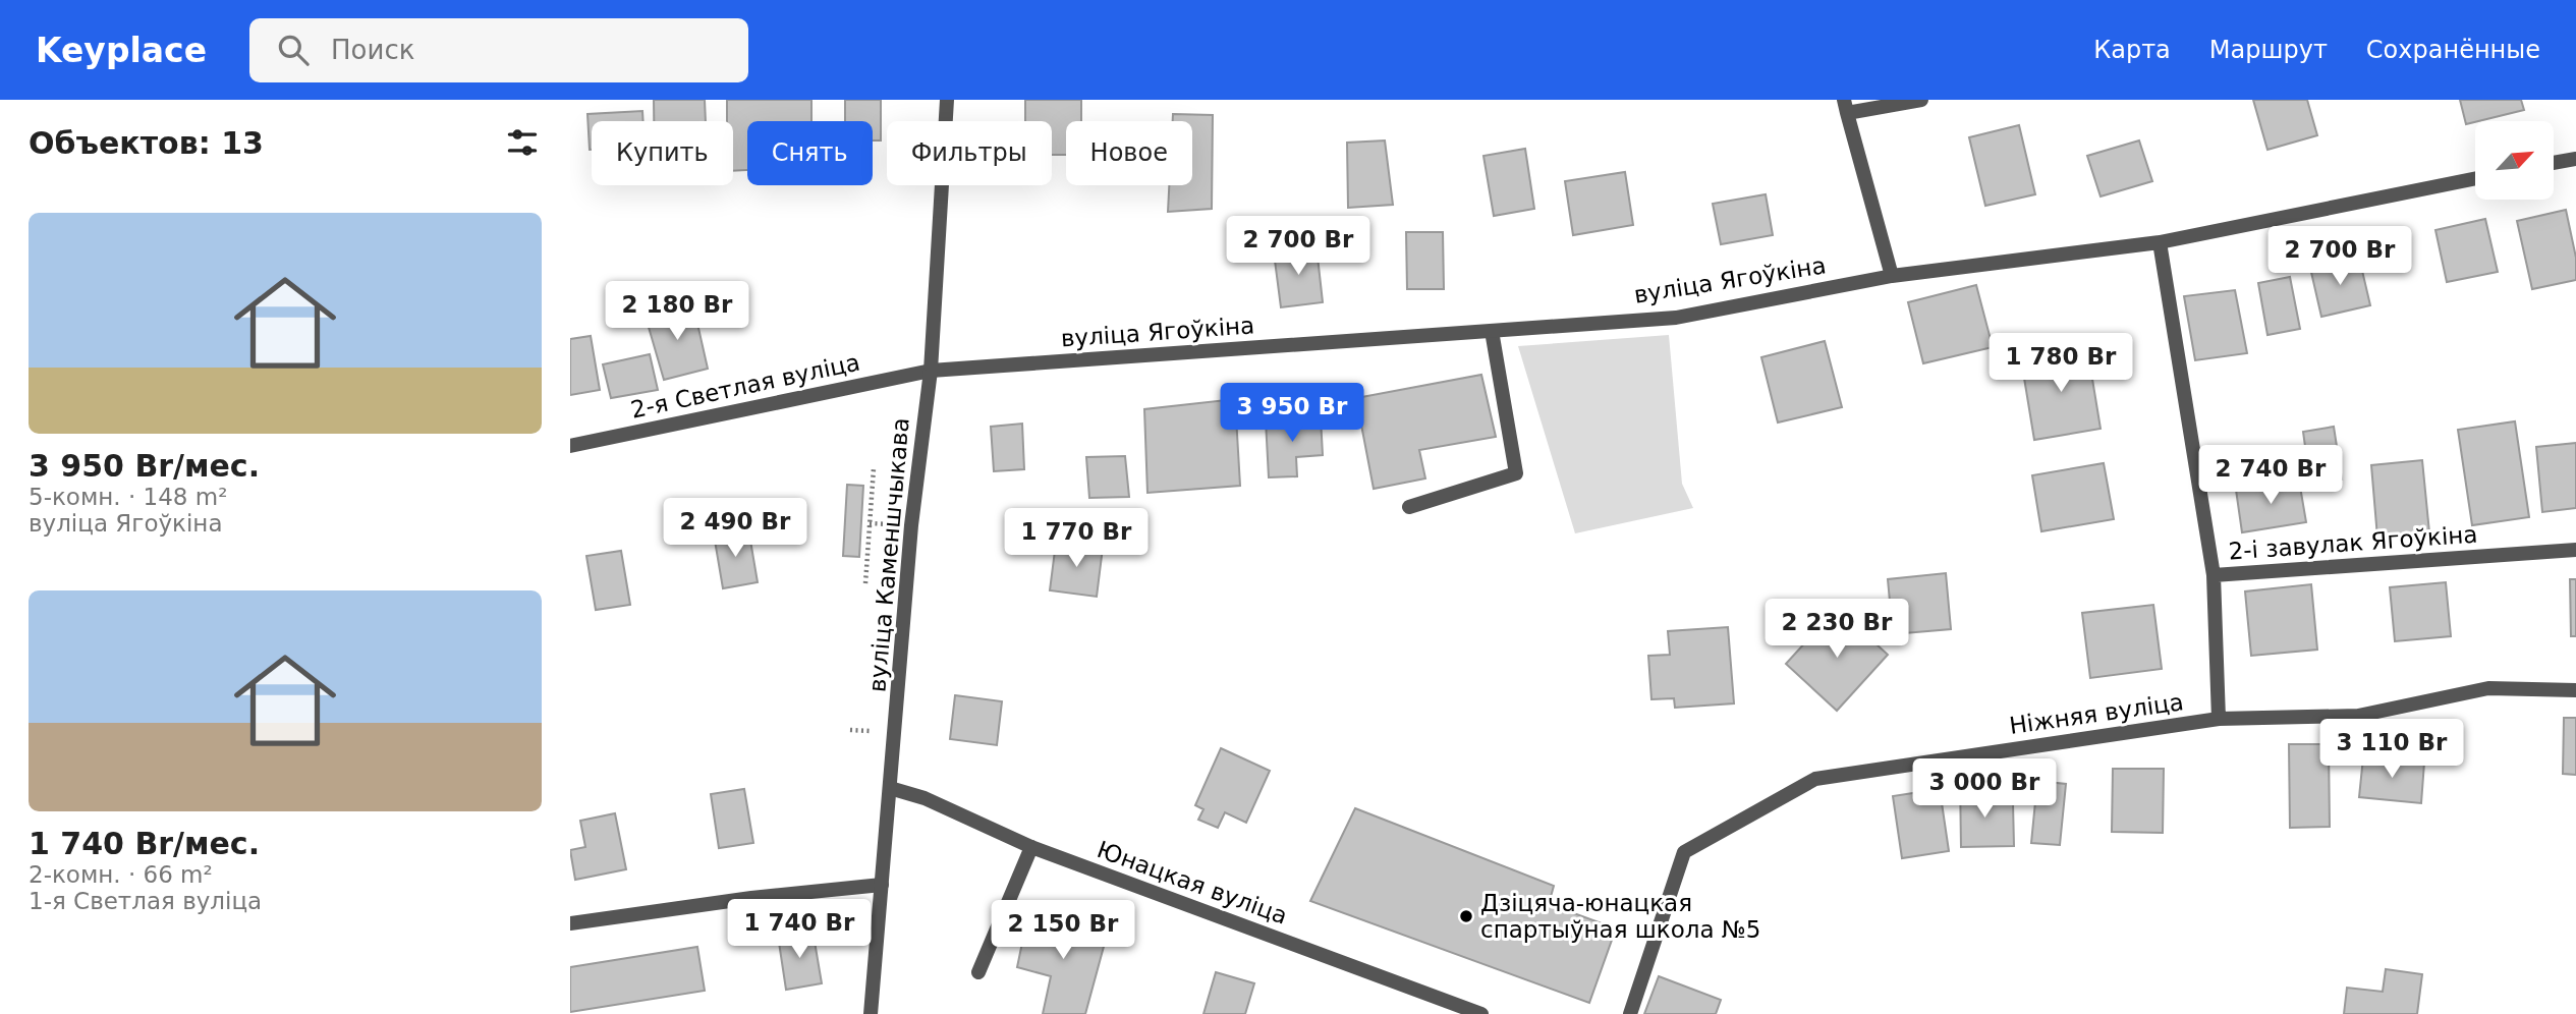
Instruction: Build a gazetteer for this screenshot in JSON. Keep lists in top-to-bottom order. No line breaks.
{"streets":{"street":["вуліца Ягоўкіна","2-я Светлая вуліца","2-і завулак Ягоўкіна","вуліца Каменшчыкава","Ніжняя вуліца","Юнацкая вуліца"]},"crossings":[["вуліца Ягоўкіна","2-я Светлая вуліца"],["вуліца Ягоўкіна","2-і завулак Ягоўкіна"],["вуліца Ягоўкіна","вуліца Каменшчыкава"],["2-я Светлая вуліца","вуліца Каменшчыкава"],["вуліца Каменшчыкава","Юнацкая вуліца"]],"places":["Дзіцяча-юнацкая спартыўная школа №5"],"north":"top right","page":{"header":"Keyplace","search":"Поиск","nav":["Карта","Маршрут","Сохранённые"],"heading":"Объектов: 13","chip":["Купить","Снять","Фильтры","Новое"],"list":[{"name":"3 950 Br/мес.","note":"5-комн. · 148 m² · вуліца Ягоўкіна"},{"name":"1 740 Br/мес.","note":"2-комн. · 66 m² · 1-я Светлая вуліца"}],"price":["2 700 Br","2 700 Br","2 180 Br","1 780 Br","3 950 Br","2 740 Br","2 490 Br","1 770 Br","2 230 Br","3 110 Br","3 000 Br","1 740 Br","2 150 Br"]}}
